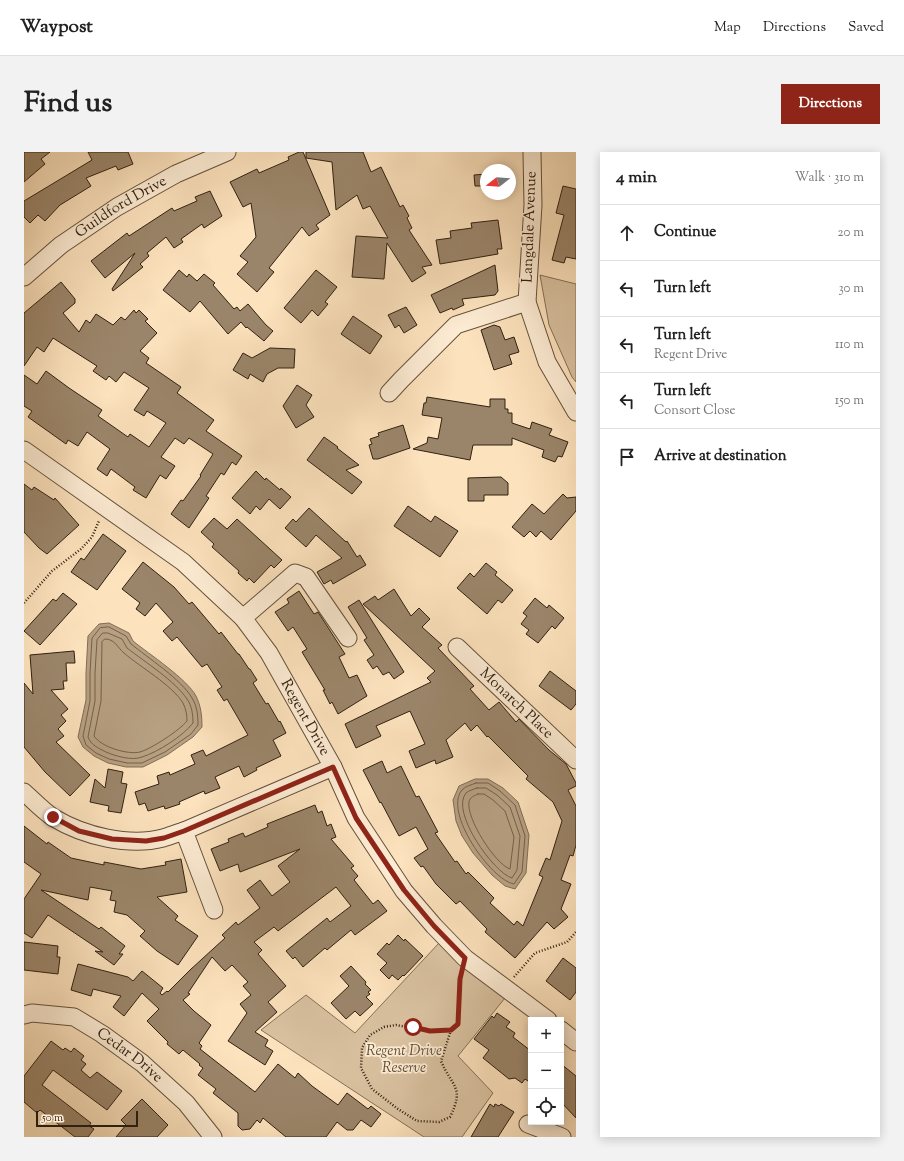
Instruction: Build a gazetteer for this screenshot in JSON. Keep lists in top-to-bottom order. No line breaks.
{"streets":{"street":["Guildford Drive","Langdale Avenue","Monarch Place","Regent Drive","Cedar Drive"]},"parks":["Regent Drive Reserve"],"scale_bar":"50 m","north":"left","page":{"header":"Waypost","nav":["Map","Directions","Saved"],"title":"Find us","buttons":"Directions","heading":["4 min","Walk · 310 m"],"list":[["Continue","20 m"],["Turn left","30 m"],["Turn left","Regent Drive","110 m"],["Turn left","Consort Close","150 m"],"Arrive at destination"],"map_buttons":["+","−"],"scale":"50 m"}}
